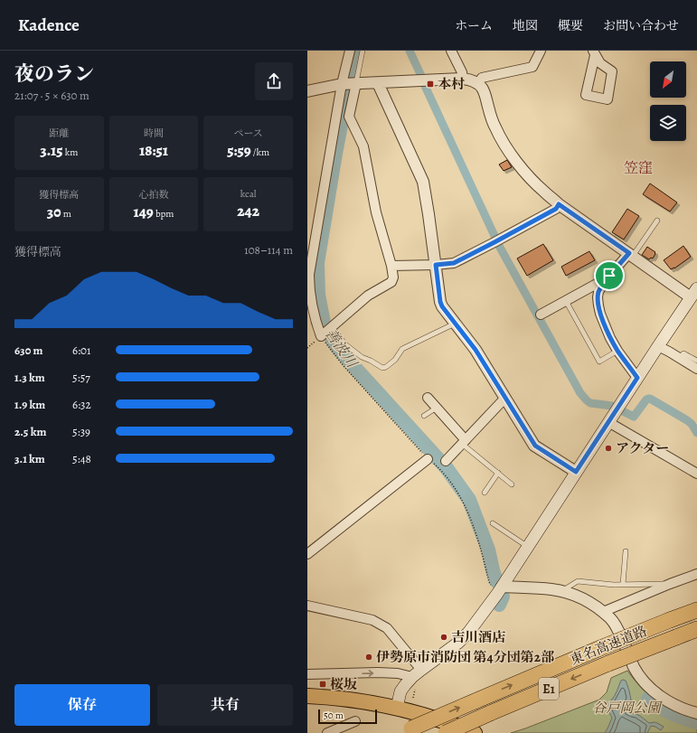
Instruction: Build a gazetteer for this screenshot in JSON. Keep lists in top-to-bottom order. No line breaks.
{"streets":{"highway":["東名高速道路","E1"]},"districts":["笠窪"],"water":["善波川"],"parks":["谷戸岡公園"],"places":{"transit":["本村","桜坂"],"other":["アクター","吉川酒店","伊勢原市消防団 第4分団第2部"]},"scale_bar":"50 m","north":"bottom left","page":{"header":"Kadence","nav":["ホーム","地図","概要","お問い合わせ"],"heading":["夜のラン","21:07 · 5 × 630 m"],"stats":[["距離","3.15 km"],["時間","18:51"],["ペース","5:59 /km"],["獲得標高","30 m"],["心拍数","149 bpm"],["kcal","242"]],"chart":["獲得標高","108–114 m"],"list":[{"name":"630 m","note":"6:01"},{"name":"1.3 km","note":"5:57"},{"name":"1.9 km","note":"6:32"},{"name":"2.5 km","note":"5:39"},{"name":"3.1 km","note":"5:48"}],"buttons":["保存","共有"],"scale":"50 m"}}
